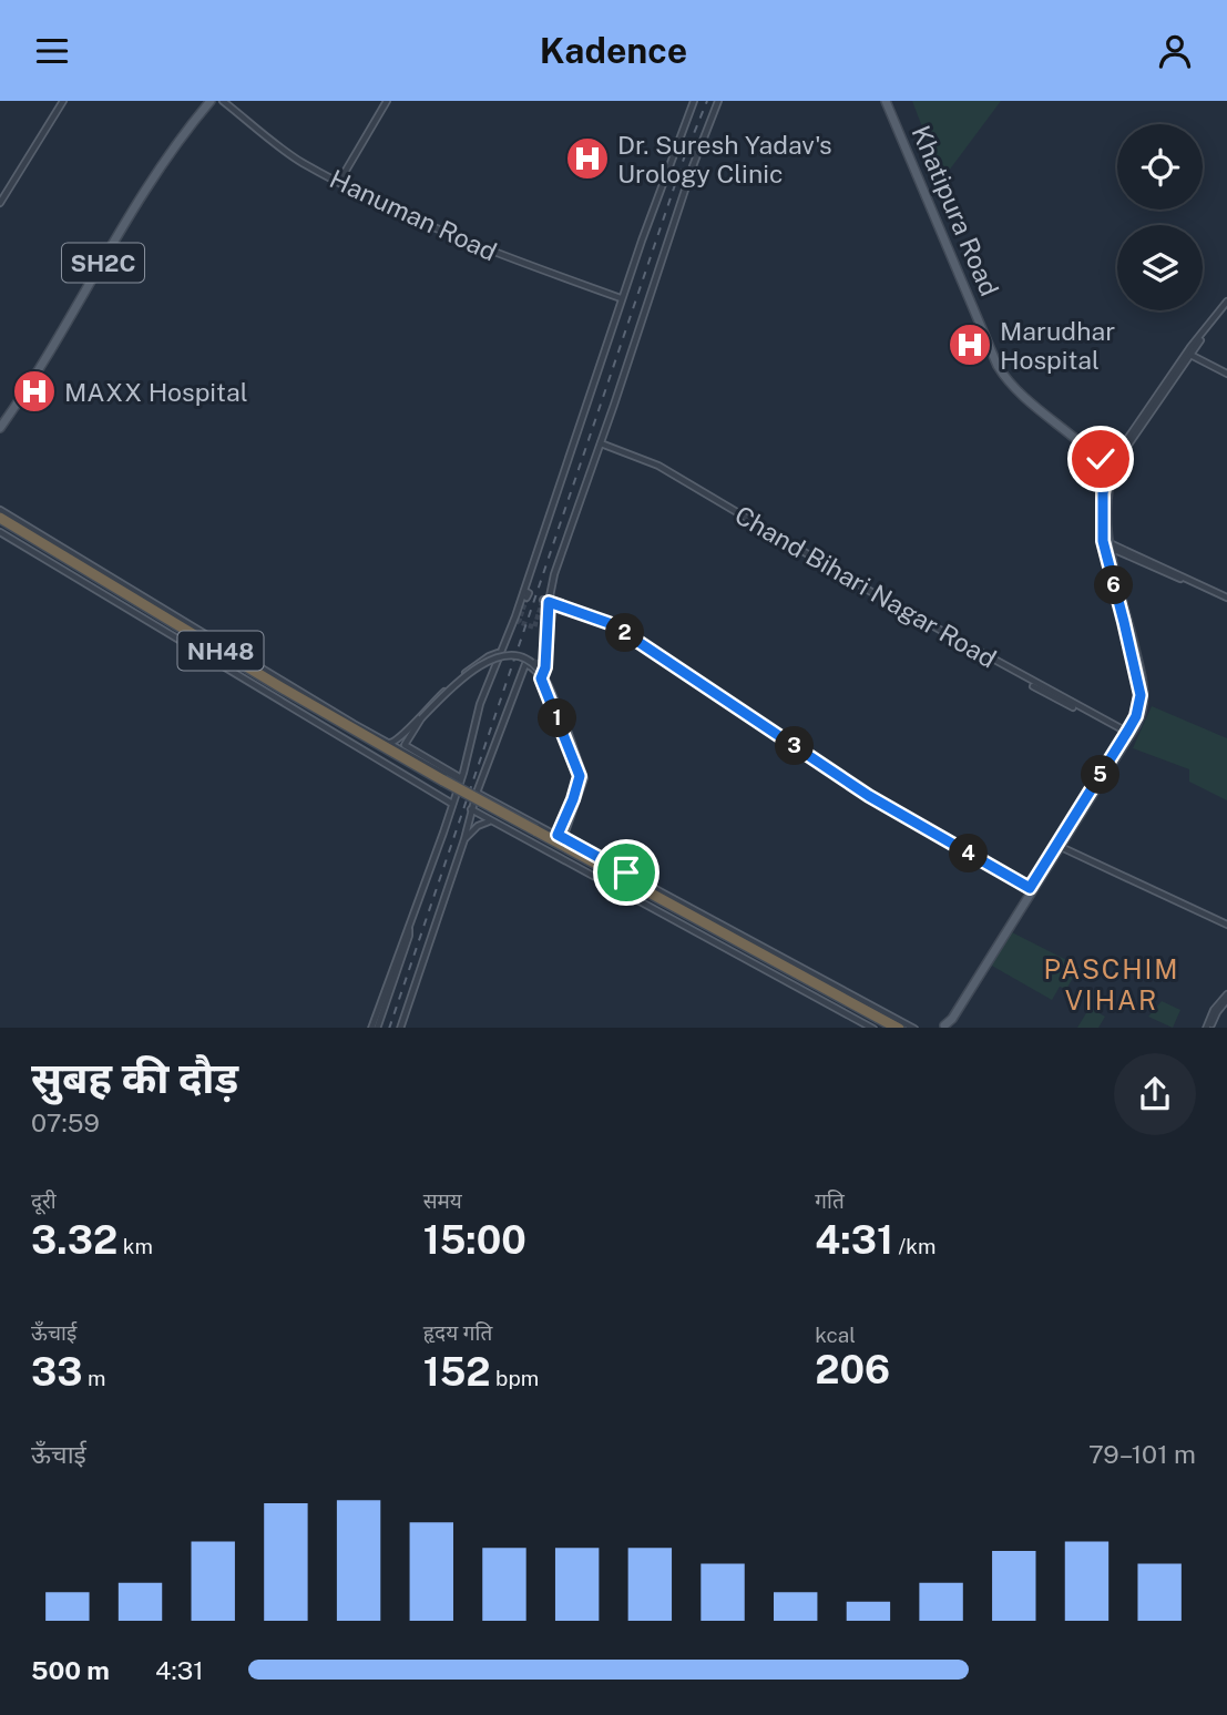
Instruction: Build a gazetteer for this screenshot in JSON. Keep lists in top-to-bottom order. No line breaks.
{"streets":{"highway":["NH48"],"main road":["Khatipura Road","SH2C"],"street":["Hanuman Road","Chand Bihari Nagar Road"]},"districts":["PASCHIM VIHAR"],"places":{"hospital":["Dr. Suresh Yadav's Urology Clinic","Marudhar Hospital","MAXX Hospital"]},"page":{"header":"Kadence","pins":["6","2","1","3","5","4"],"heading":["सुबह की दौड़","07:59"],"stats":[["दूरी","3.32 km"],["समय","15:00"],["गति","4:31 /km"],["ऊँचाई","33 m"],["हृदय गति","152 bpm"],["kcal","206"]],"chart":["ऊँचाई","79–101 m"],"list":[{"name":"500 m","note":"4:31"}]}}
